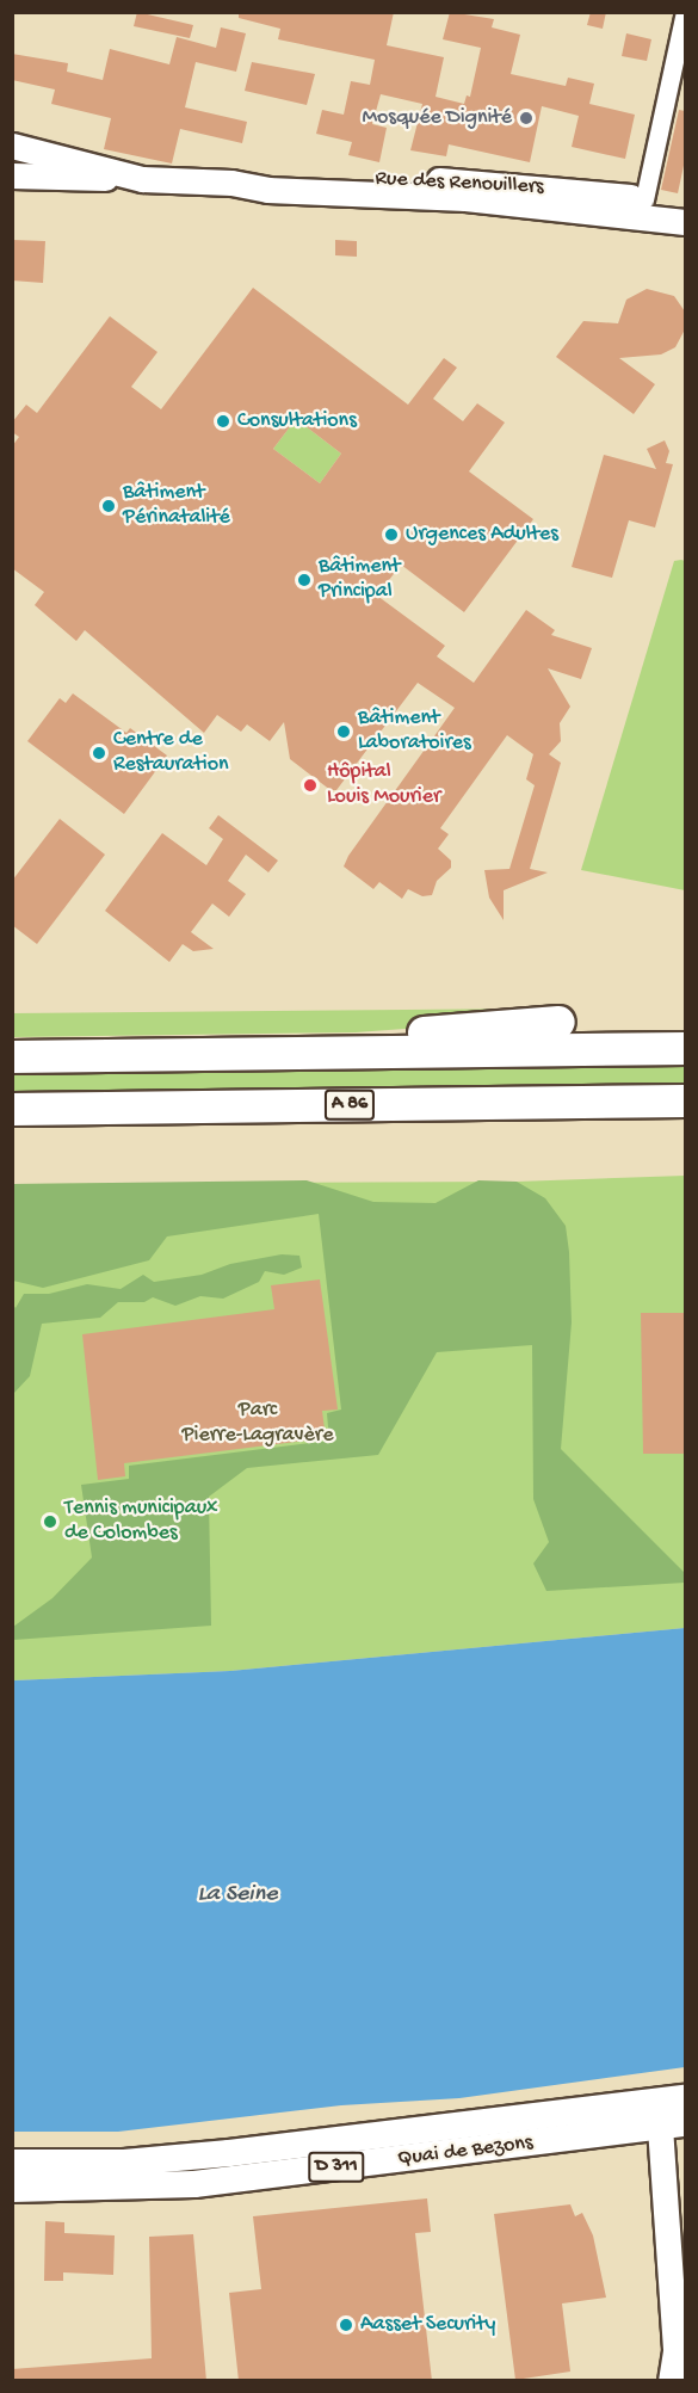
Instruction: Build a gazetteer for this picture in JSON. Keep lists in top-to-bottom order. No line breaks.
{"streets":{"highway":["A 86"],"main road":["Quai de Bezons","D 311"],"street":["Rue des Renouillers"]},"crossings":[["Quai de Bezons","D 311"]],"water":["La Seine"],"parks":["Parc Pierre-Lagravère"],"places":["Mosquée Dignité","Consultations","Bâtiment Périnatalité","Urgences Adultes","Bâtiment Principal","Bâtiment Laboratoires","Centre de Restauration","Hôpital Louis Mourier","Tennis municipaux de Colombes","Aasset Security"]}
